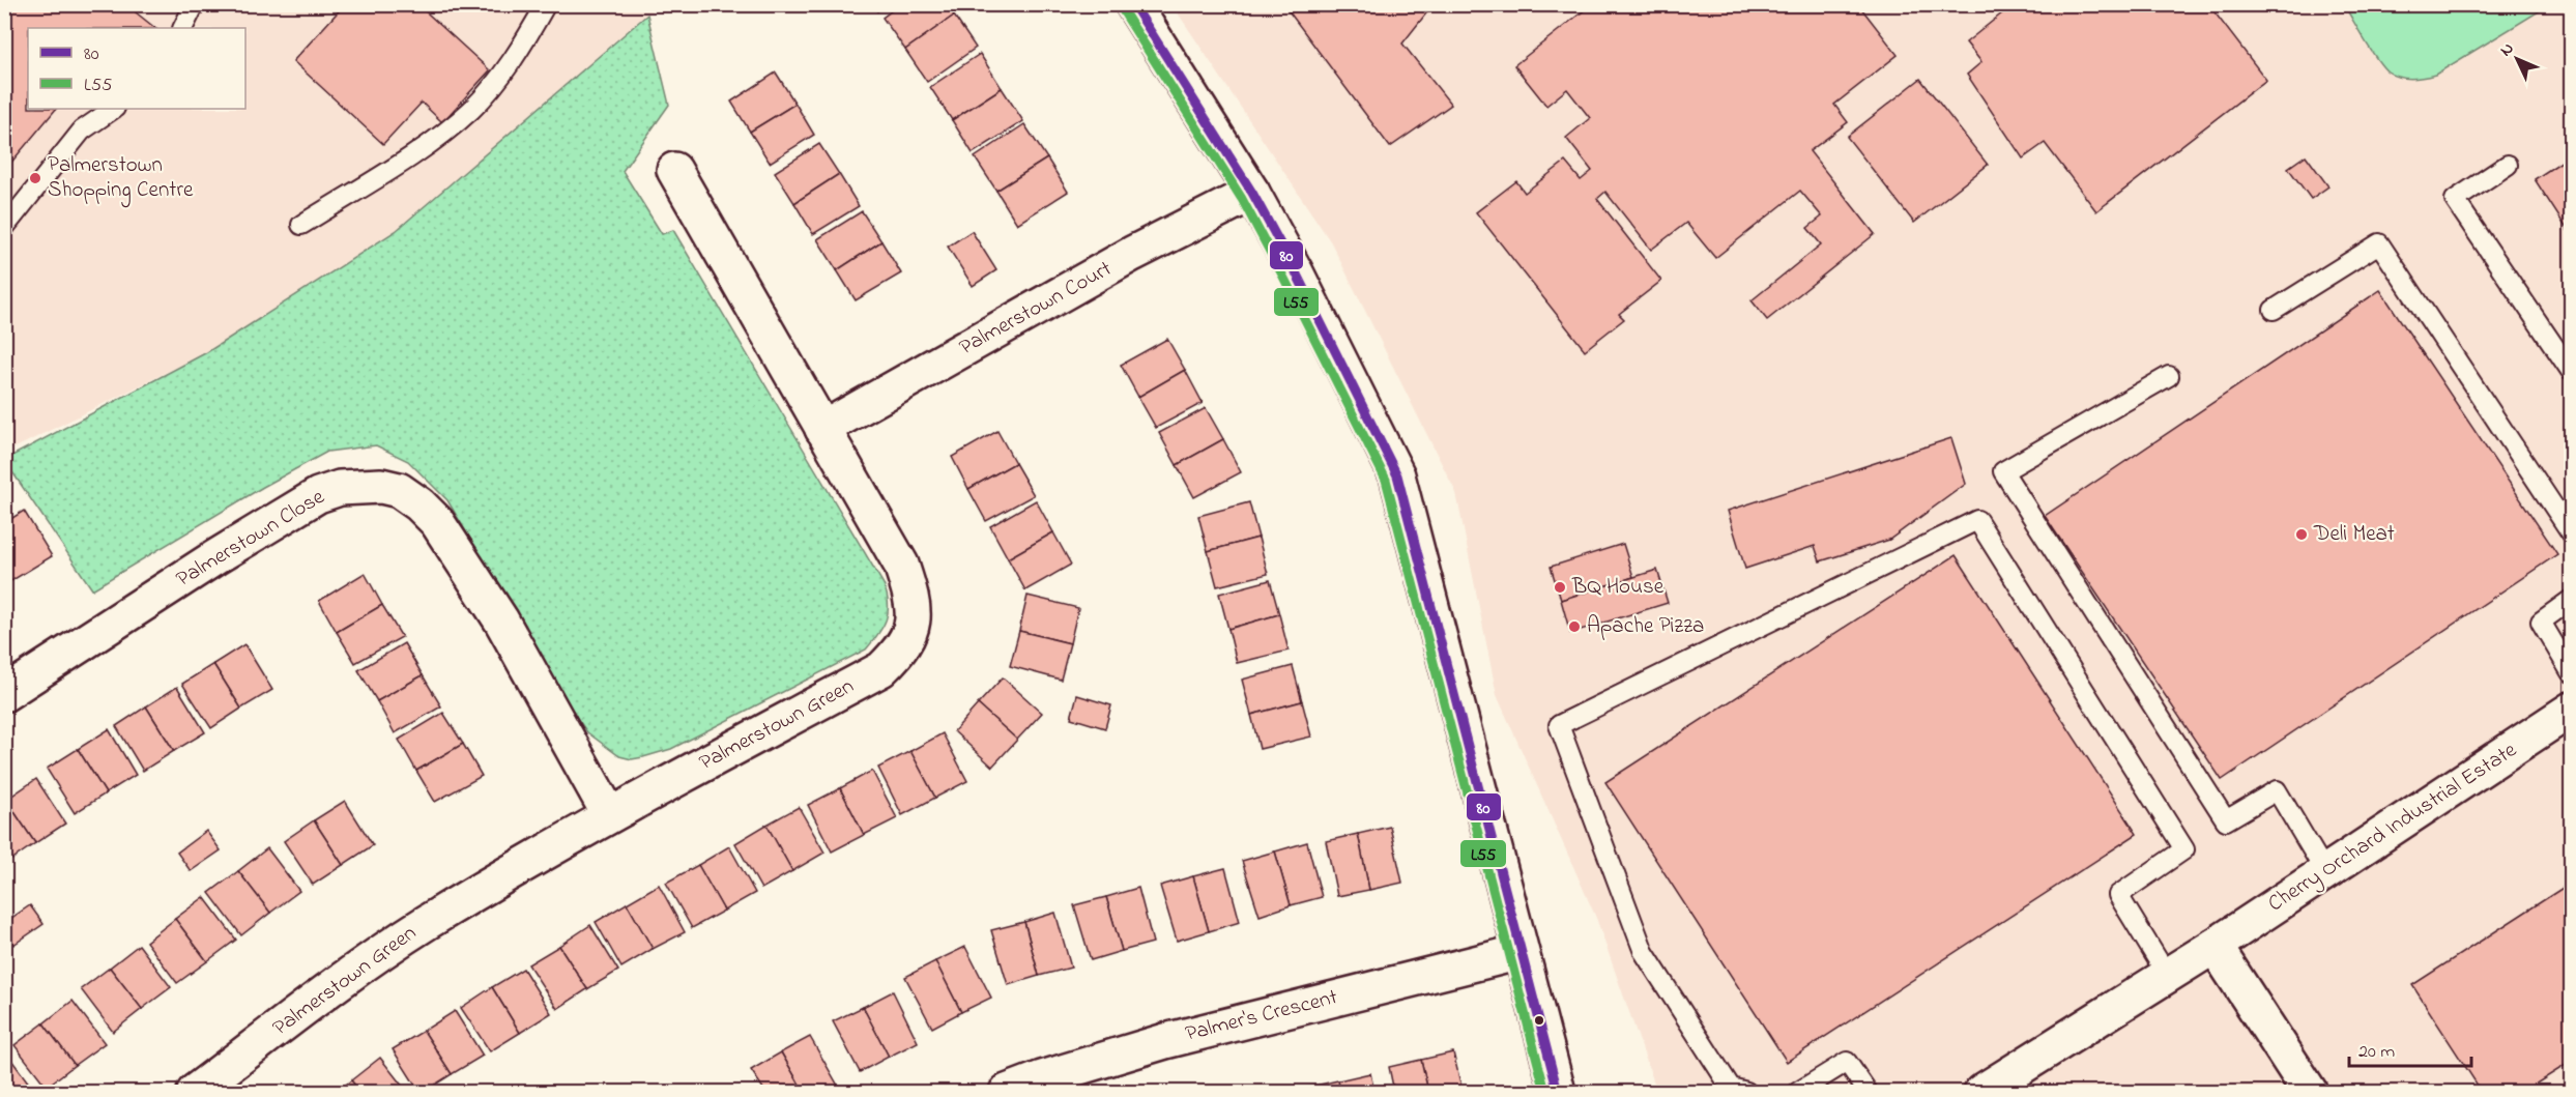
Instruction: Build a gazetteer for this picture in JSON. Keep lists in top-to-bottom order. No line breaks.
{"streets":{"street":["Palmerstown Court","Palmerstown Close","Palmerstown Green","Cherry Orchard Industrial Estate","Palmer's Crescent"]},"crossings":[["Palmerstown Court","Palmerstown Green"],["Palmerstown Close","Palmerstown Green"]],"places":["Palmerstown Shopping Centre","Deli Meat","BQ House","Apache Pizza"],"lines":["transit line 80","transit line L55"],"legend":["80","L55"],"scale_bar":"20 m","north":"top left"}
